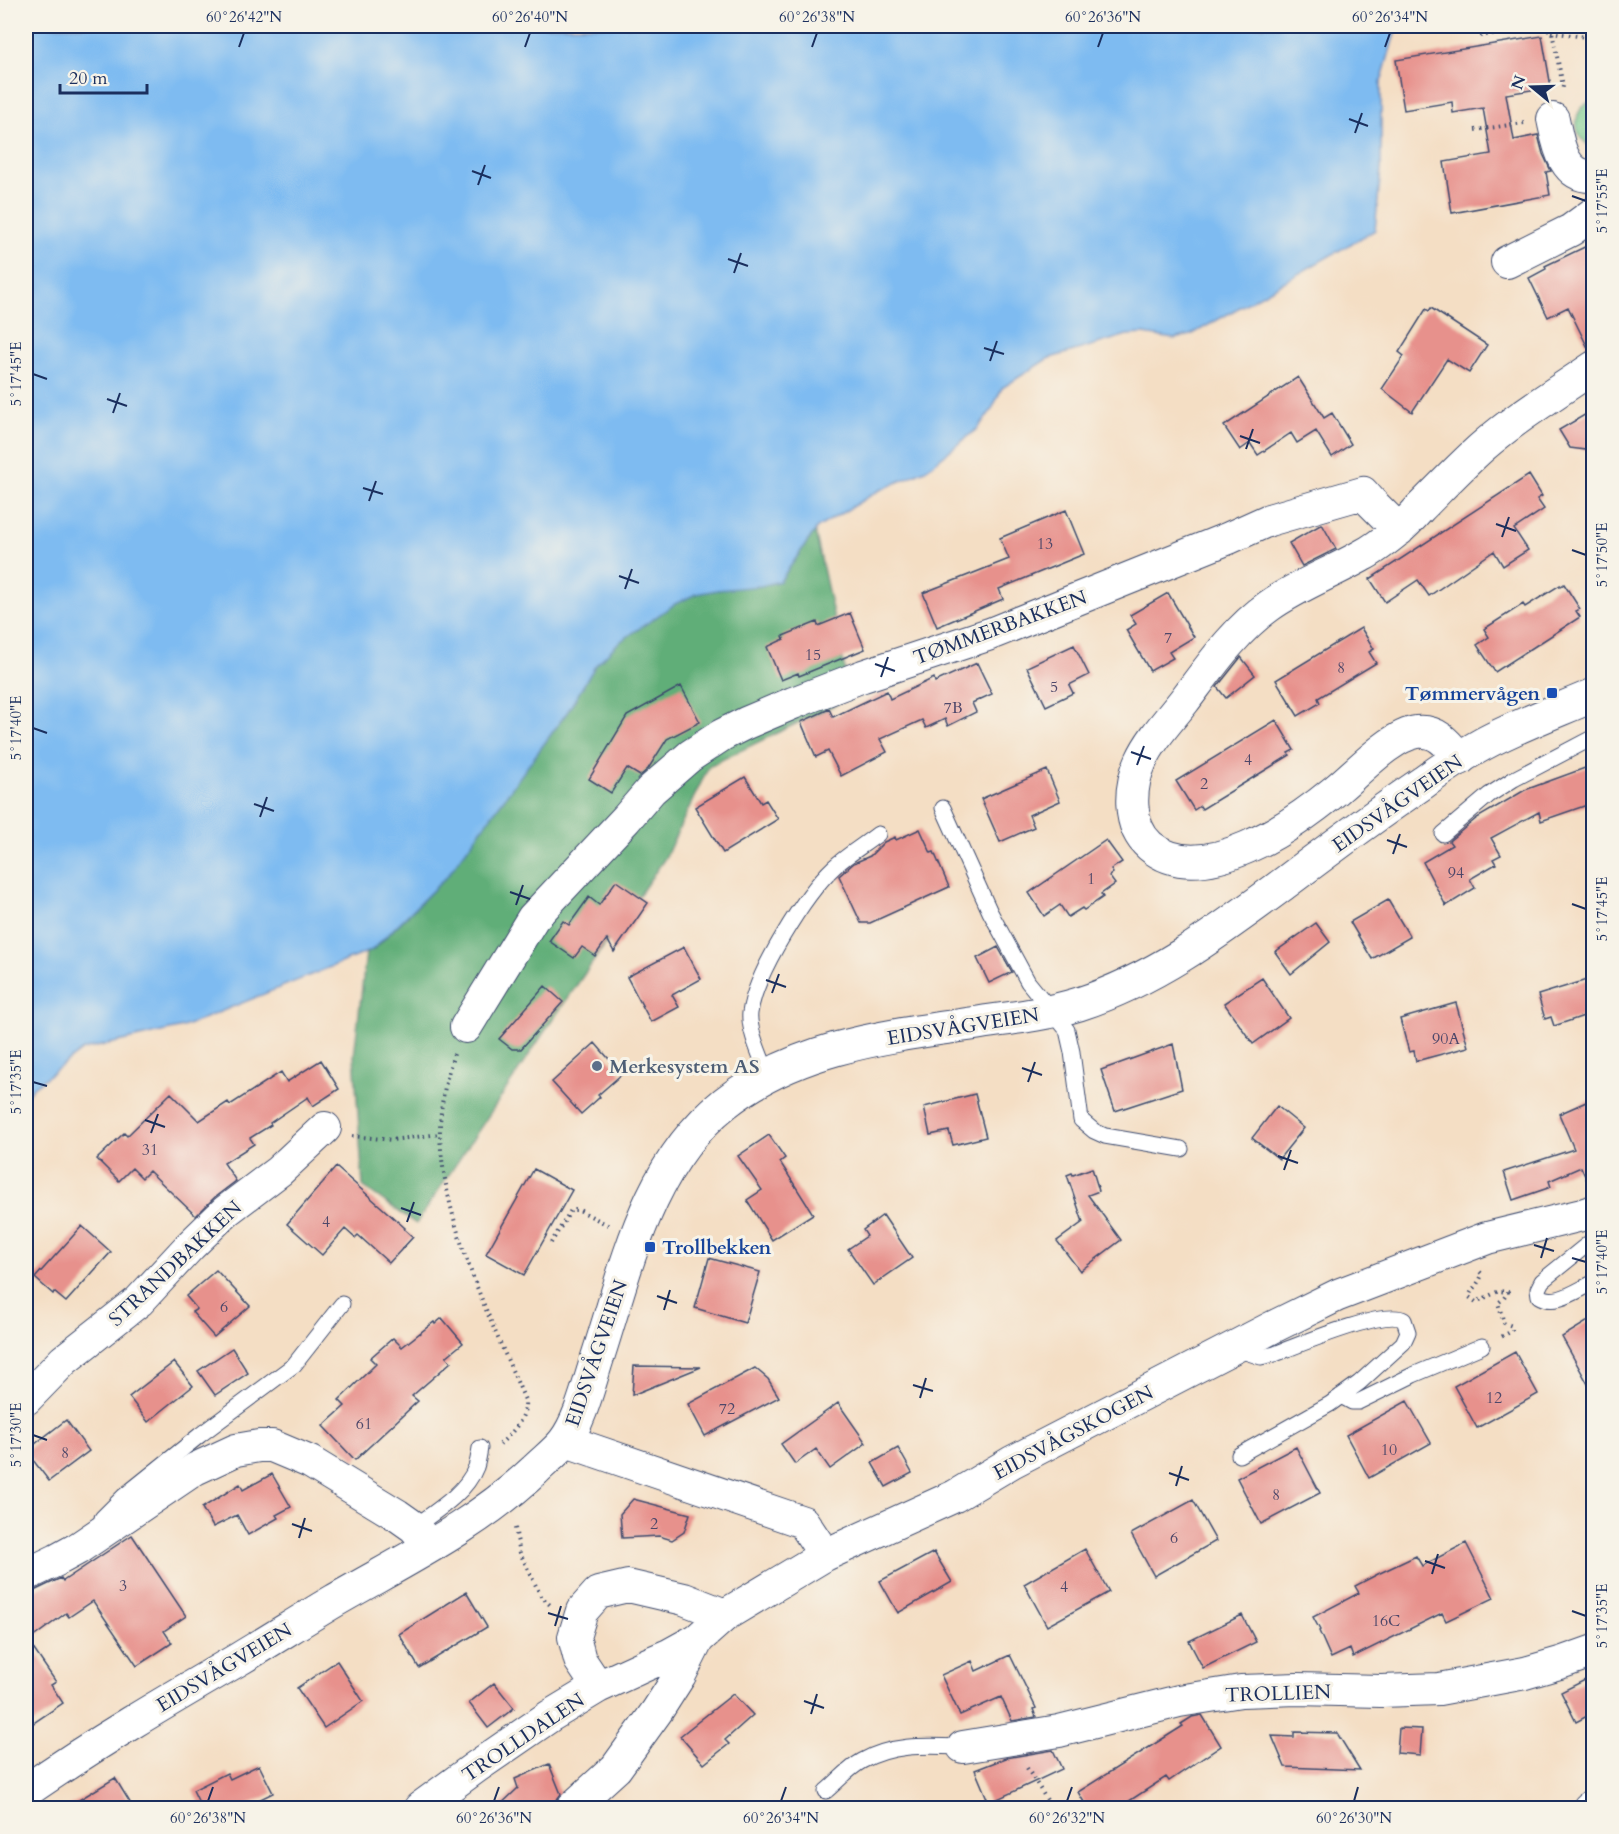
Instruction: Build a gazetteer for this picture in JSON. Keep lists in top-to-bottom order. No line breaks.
{"streets":{"main road":["EIDSVÅGVEIEN"],"street":["TØMMERBAKKEN","STRANDBAKKEN","EIDSVÅGSKOGEN","TROLLIEN","TROLLDALEN"]},"crossings":[["EIDSVÅGSKOGEN","TROLLDALEN"]],"places":{"transit":["Tømmervågen","Trollbekken"],"other":["Merkesystem AS"]},"house_numbers":["13","7","15","8","5","7B","4","2","94","1","90A","31","4","6","12","72","61","10","8","8","2","6","3","4","16C"],"scale_bar":"20 m","north":"left","coordinates":["60°26'42\"N","60°26'40\"N","60°26'38\"N","60°26'36\"N","60°26'34\"N","5°17'55\"E","5°17'45\"E","5°17'50\"E","5°17'40\"E","5°17'35\"E","5°17'30\"E","60°26'32\"N","60°26'30\"N"]}
